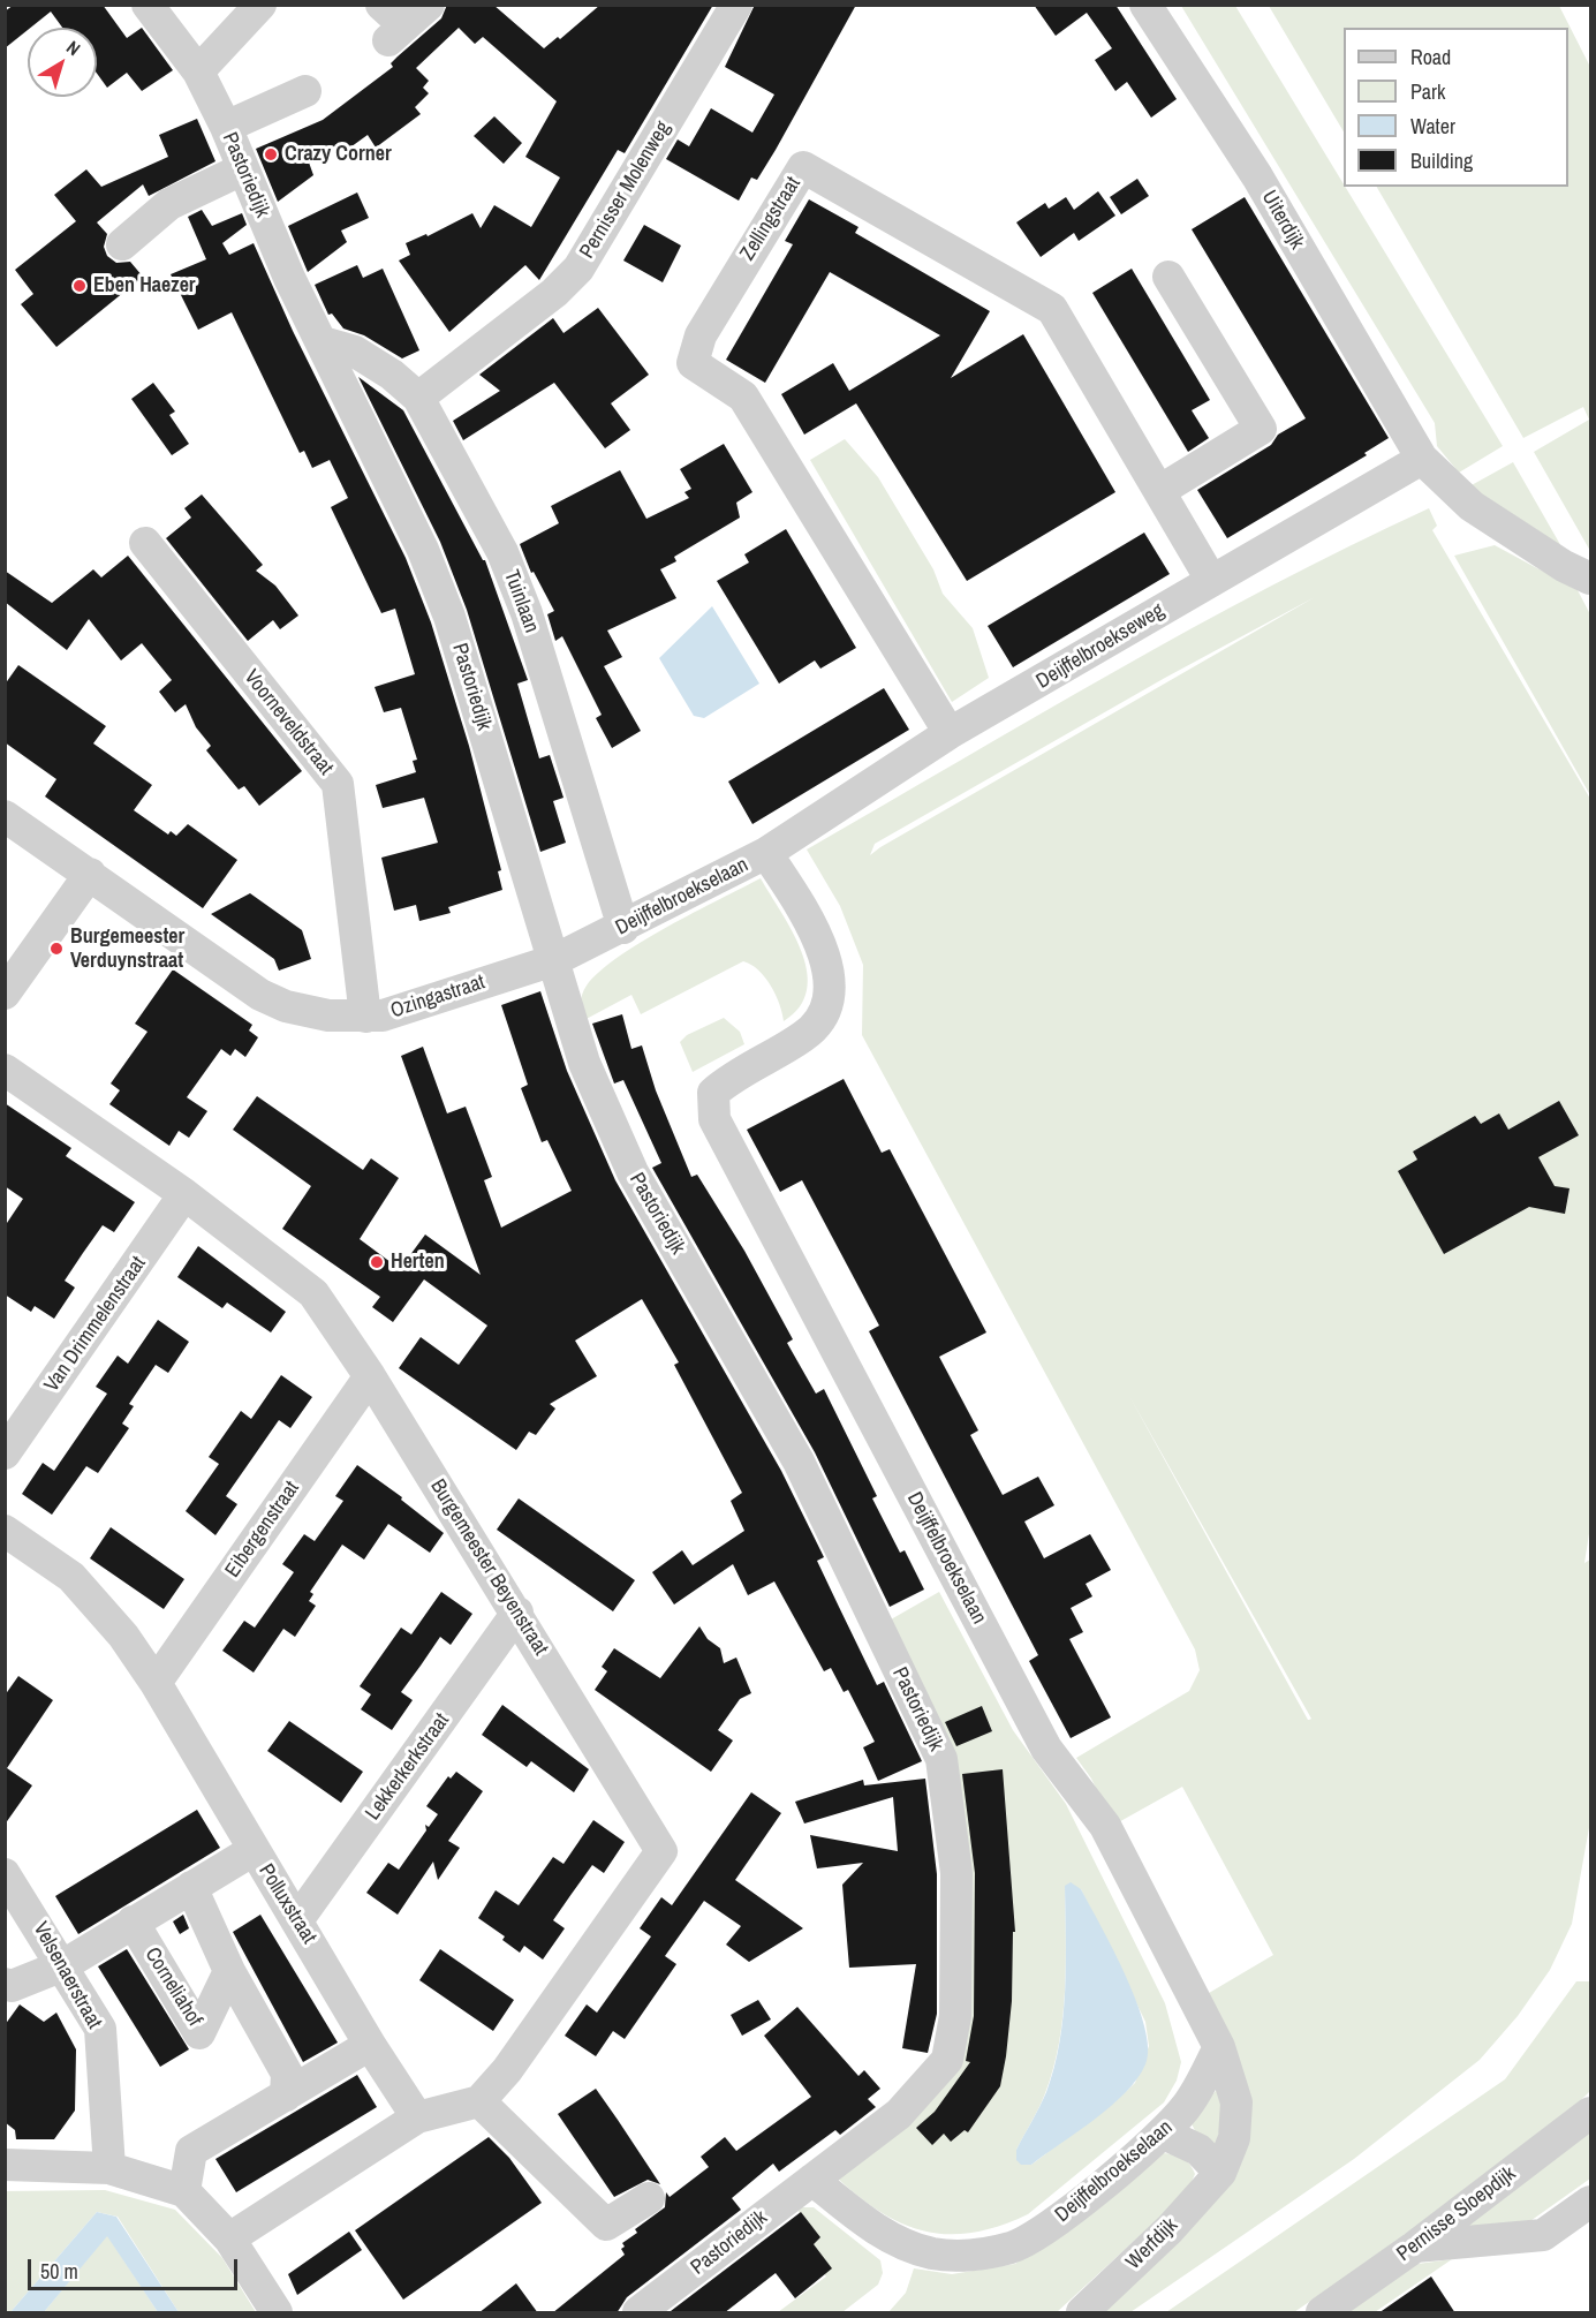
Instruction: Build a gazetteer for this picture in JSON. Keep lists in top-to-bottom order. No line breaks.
{"streets":{"street":["Pastoriedijk","Pernisser Molenweg","Zellingstraat","Uiterdijk","Tuinlaan","Deijffelbroekseweg","Voorneveldstraat","Deijffelbroekselaan","Ozingastraat","Van Drimmelenstraat","Eibergenstraat","Burgemeester Beyenstraat","Lekkerkerkstraat","Polluxstraat","Velsenaerstraat","Corneliahof","Pernisse Sloepdijk","Werfdijk"]},"crossings":[["Pastoriedijk","Tuinlaan"],["Pastoriedijk","Deijffelbroekselaan"],["Pastoriedijk","Ozingastraat"],["Pernisser Molenweg","Tuinlaan"],["Zellingstraat","Deijffelbroekseweg"],["Uiterdijk","Deijffelbroekseweg"],["Tuinlaan","Deijffelbroekselaan"],["Deijffelbroekseweg","Deijffelbroekselaan"],["Voorneveldstraat","Ozingastraat"],["Deijffelbroekselaan","Ozingastraat"],["Deijffelbroekselaan","Werfdijk"],["Van Drimmelenstraat","Burgemeester Beyenstraat"],["Eibergenstraat","Burgemeester Beyenstraat"],["Eibergenstraat","Polluxstraat"],["Burgemeester Beyenstraat","Lekkerkerkstraat"],["Lekkerkerkstraat","Polluxstraat"]],"places":["Crazy Corner","Eben Haezer","Burgemeester Verduynstraat","Herten"],"legend":["Road","Park","Water","Building"],"scale_bar":"50 m","north":"top right"}
